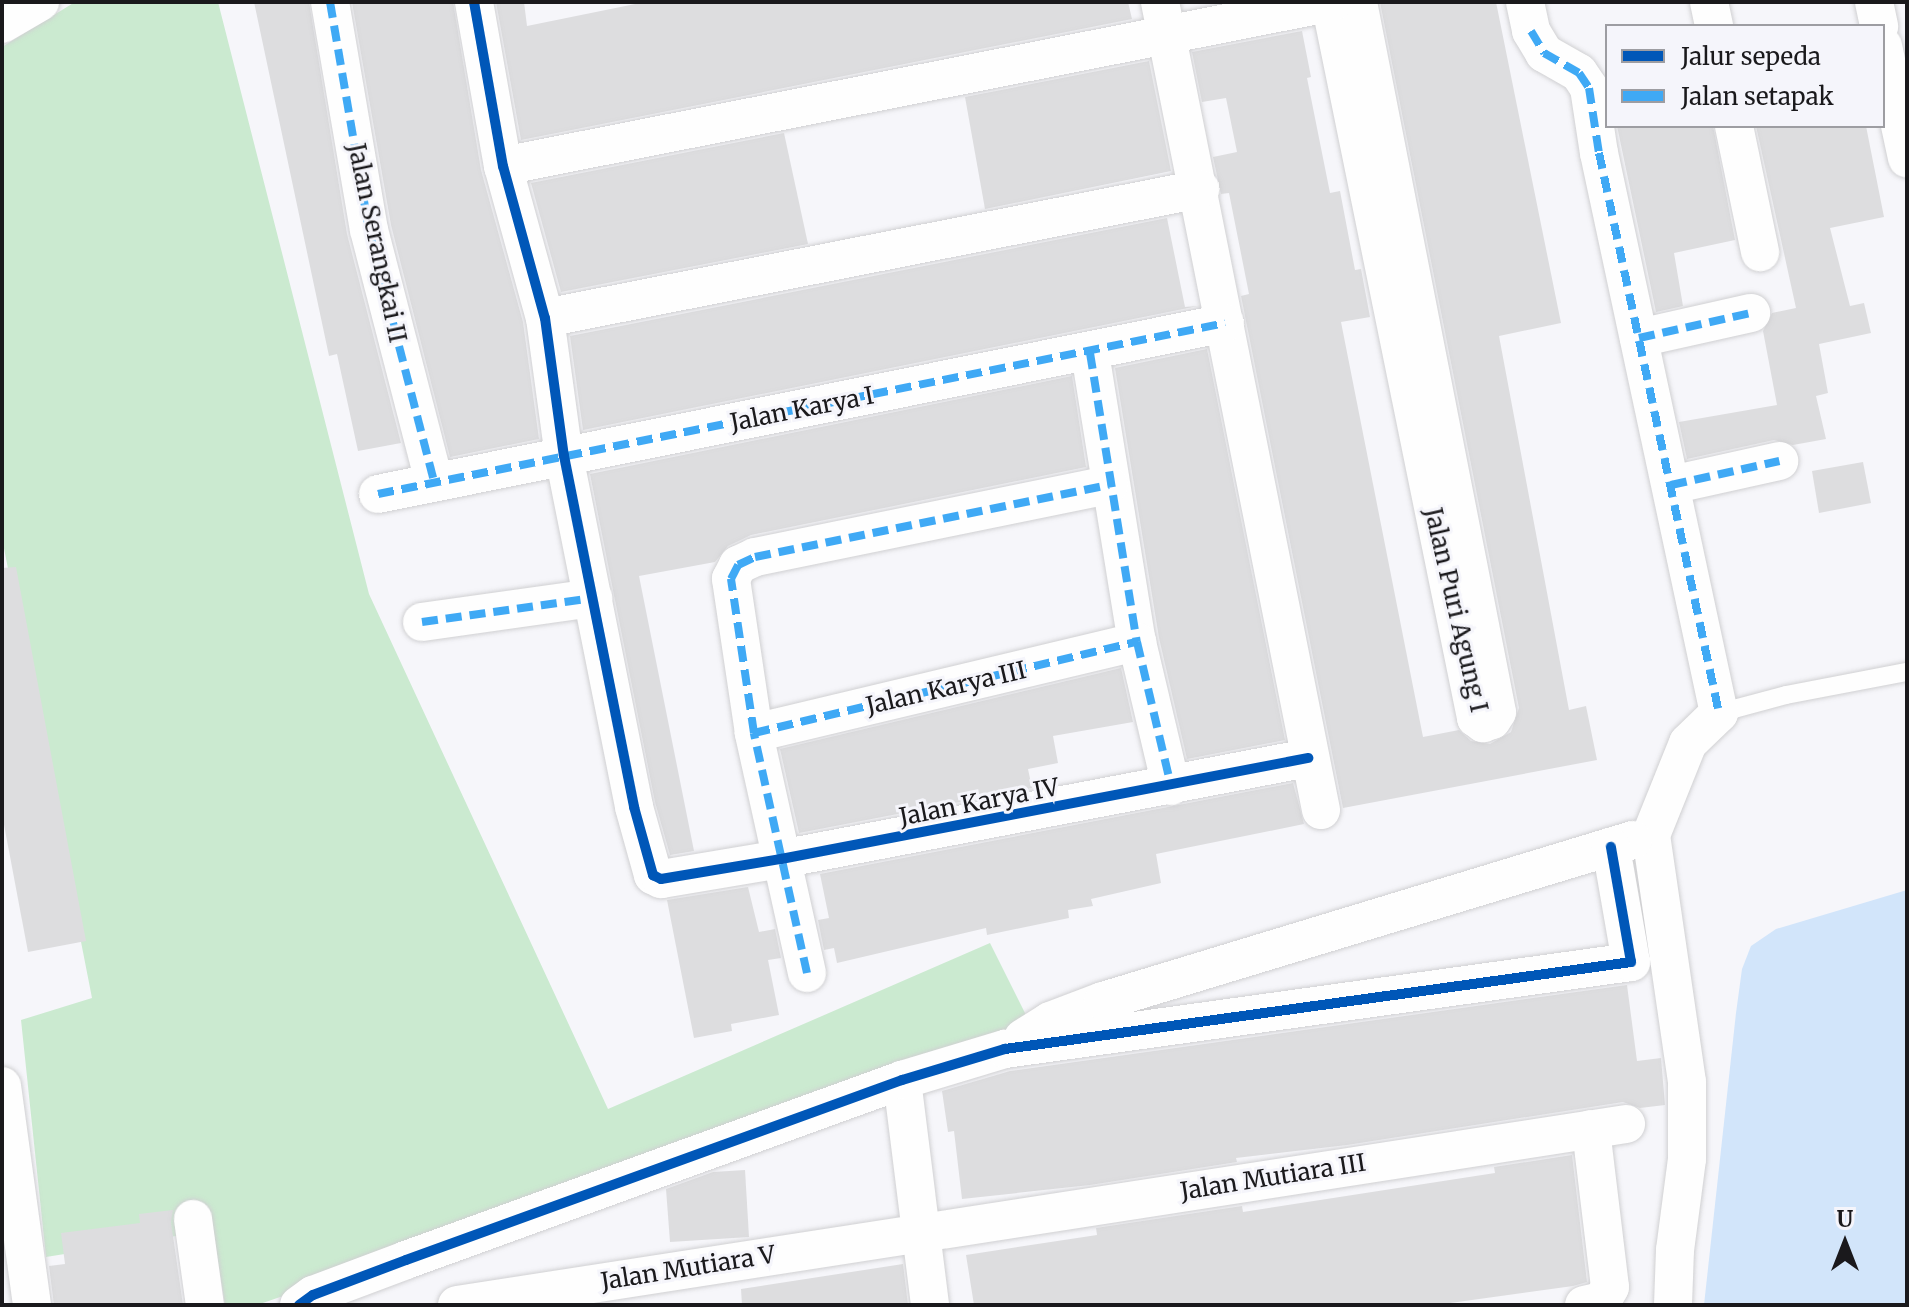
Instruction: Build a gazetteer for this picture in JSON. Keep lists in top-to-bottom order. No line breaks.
{"streets":{"street":["Jalan Serangkai II","Jalan Karya I","Jalan Puri Agung I","Jalan Karya III","Jalan Karya IV","Jalan Mutiara III","Jalan Mutiara V"]},"crossings":[["Jalan Serangkai II","Jalan Karya I"],["Jalan Mutiara III","Jalan Mutiara V"]],"legend":["Jalur sepeda","Jalan setapak"],"north":"top"}
